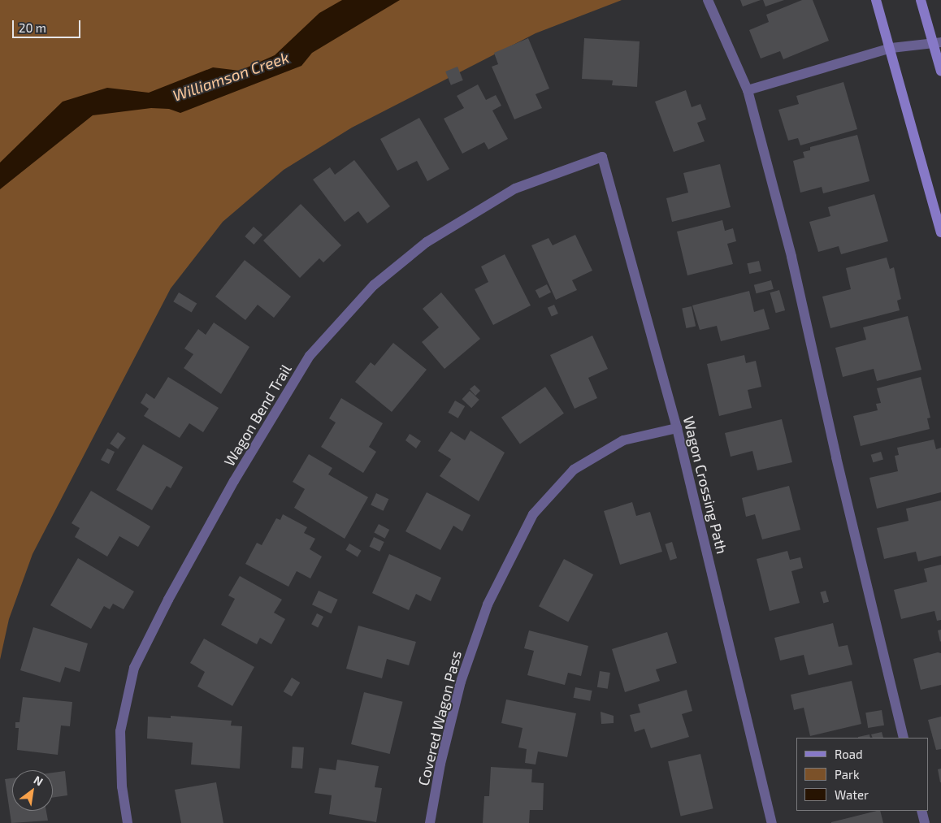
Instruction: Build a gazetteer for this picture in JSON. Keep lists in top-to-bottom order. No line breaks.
{"streets":{"street":["Wagon Bend Trail","Wagon Crossing Path","Covered Wagon Pass"]},"crossings":[["Wagon Bend Trail","Wagon Crossing Path"],["Wagon Crossing Path","Covered Wagon Pass"]],"water":["Williamson Creek"],"legend":["Road","Park","Water"],"scale_bar":"20 m","north":"top right"}
